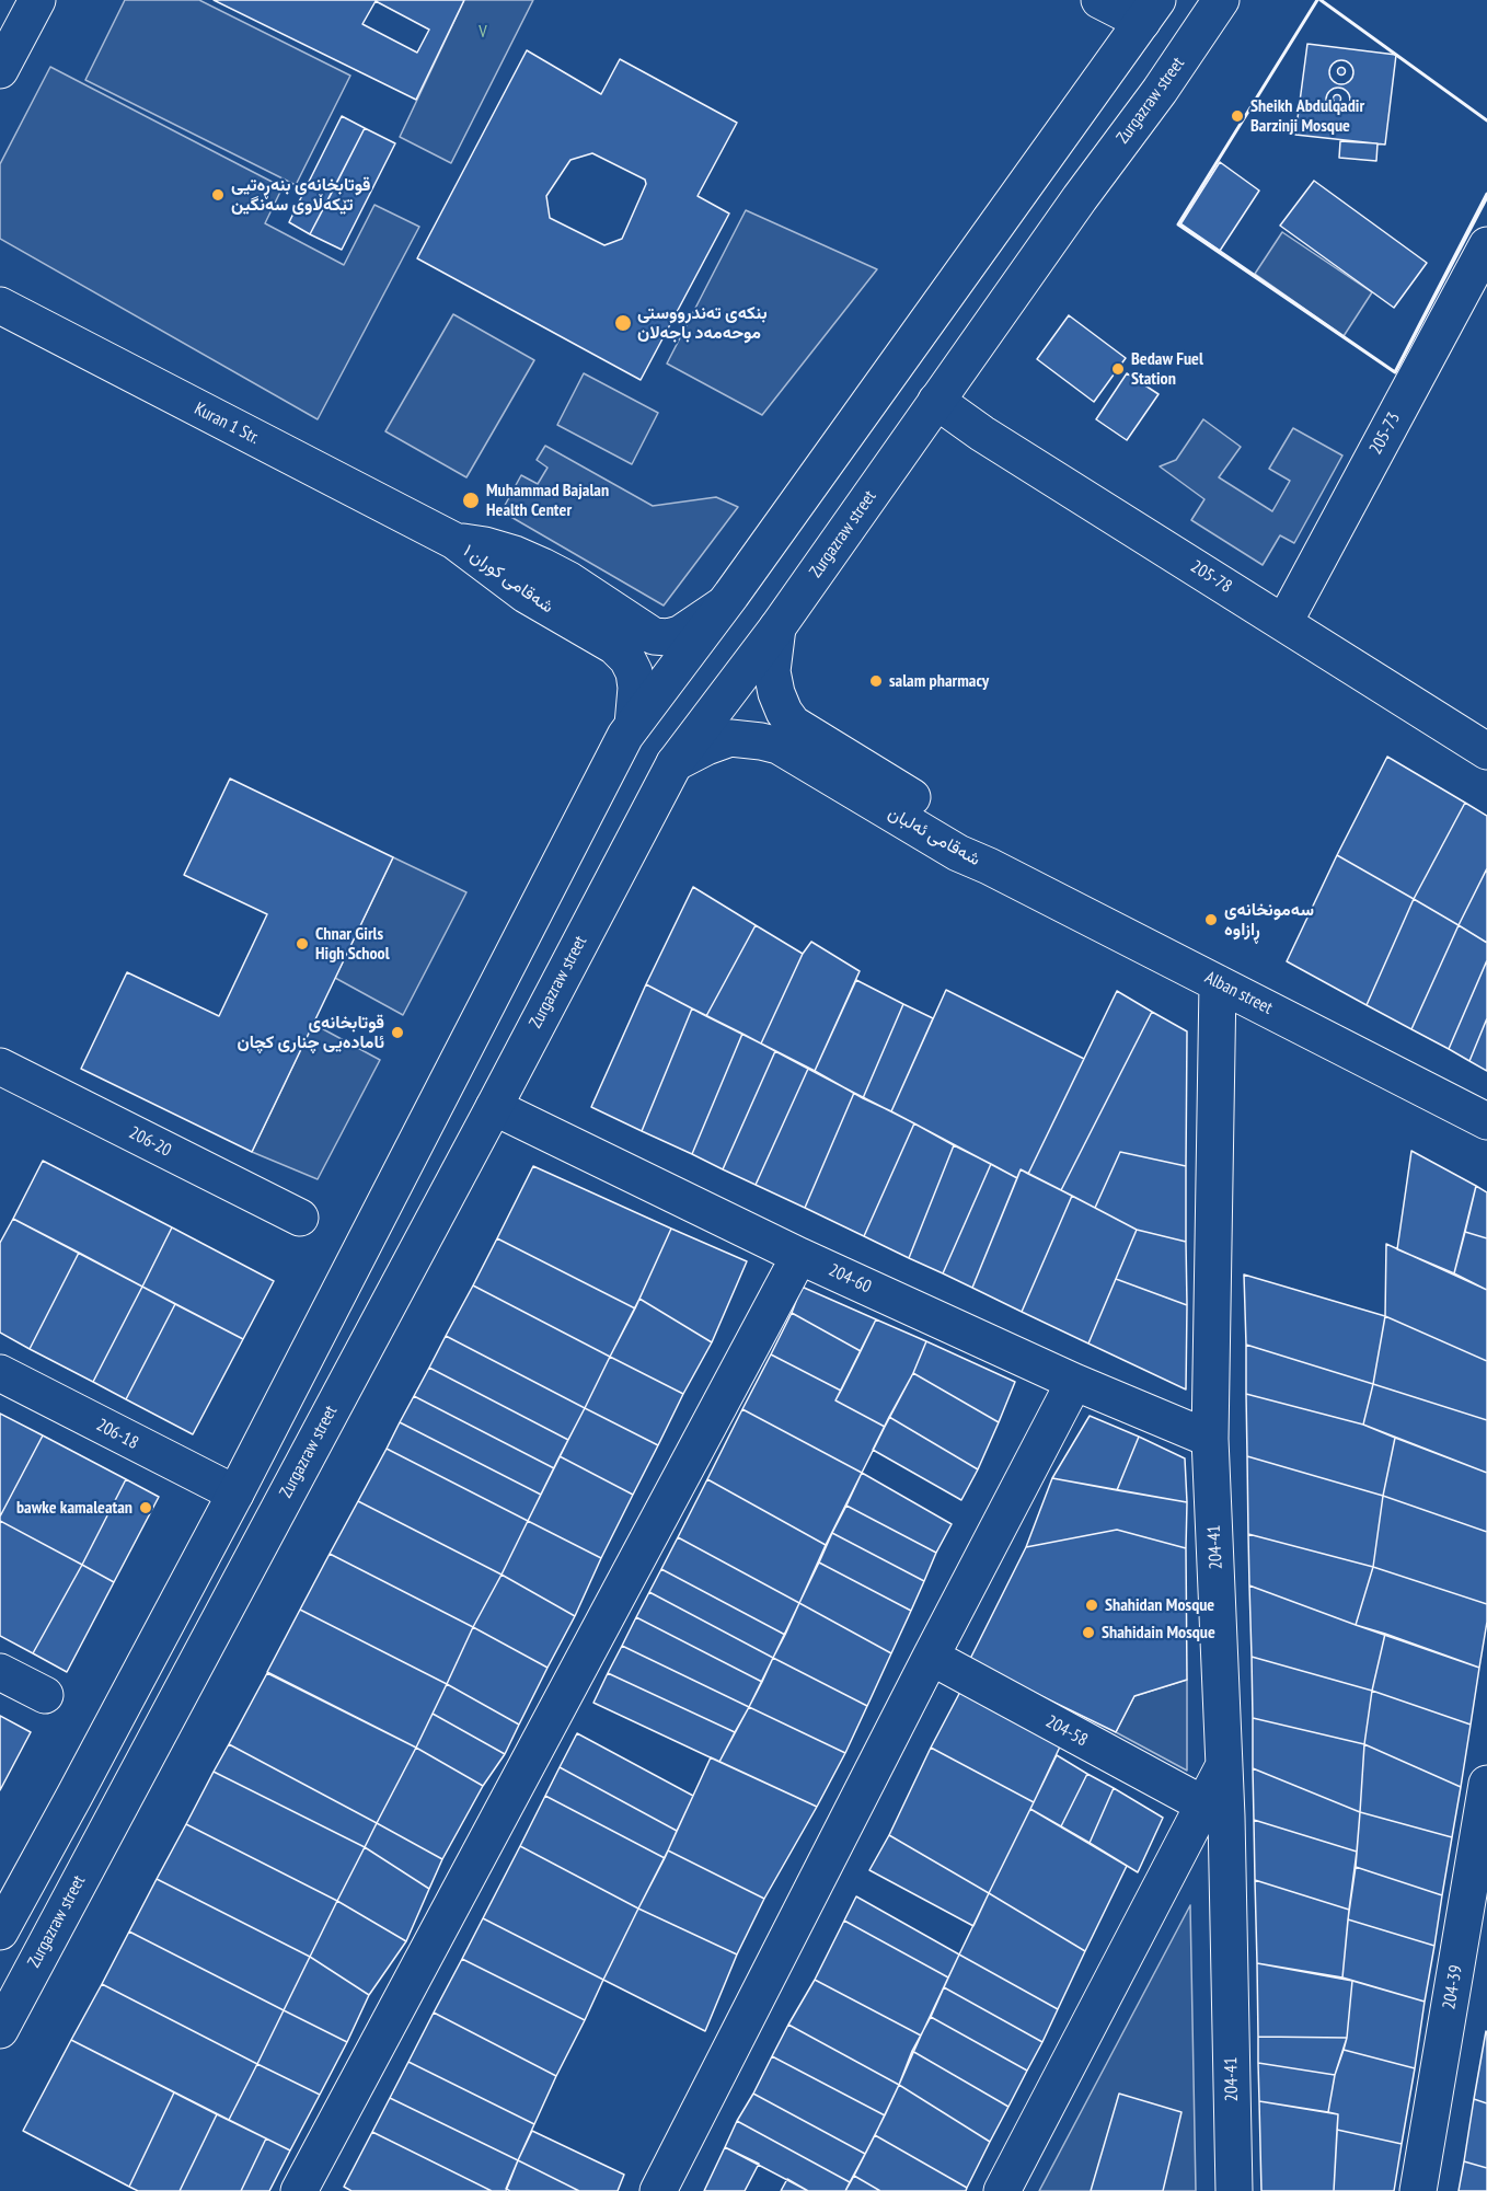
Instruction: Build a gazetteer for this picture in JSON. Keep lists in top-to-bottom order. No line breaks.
{"streets":{"street":["Zurgazraw street","Kuran 1 Str.","205-73","205-78","شەقامی کوران ١","شەقامی ئەلبان","Alban street","206-20","204-60","206-18","204-41","204-58","204-39"]},"crossings":[["Zurgazraw street","205-78"],["Zurgazraw street","شەقامی ئەلبان"],["Zurgazraw street","204-60"],["Kuran 1 Str.","شەقامی کوران ١"],["205-73","205-78"],["شەقامی ئەلبان","Alban street"],["Alban street","204-41"],["204-60","204-41"]],"parks":["V"],"places":["Sheikh Abdulqadir Barzinji Mosque","قوتابخانەی بنەڕەتیی تێکەڵاوی سەنگین","بنکەی تەندرووستی موحەمەد باجەلان","Bedaw Fuel Station","Muhammad Bajalan Health Center","salam pharmacy","سەمونخانەی ڕازاوە","Chnar Girls High School","قوتابخانەی ئامادەیی چناری کچان","bawke kamaleatan","Shahidan Mosque","Shahidain Mosque"]}
